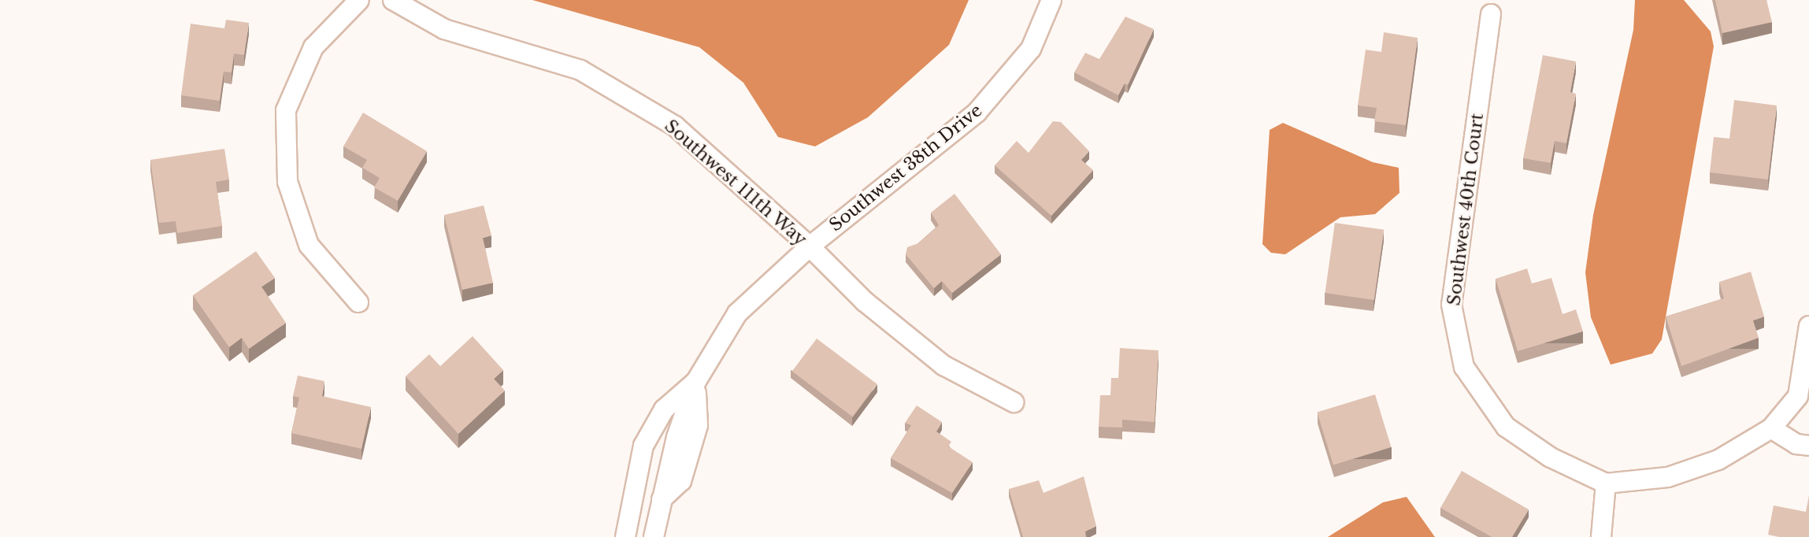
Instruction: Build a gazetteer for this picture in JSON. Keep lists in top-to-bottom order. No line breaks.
{"streets":{"street":["Southwest 38th Drive","Southwest 111th Way","Southwest 40th Court"]},"crossings":[["Southwest 38th Drive","Southwest 111th Way"]]}
